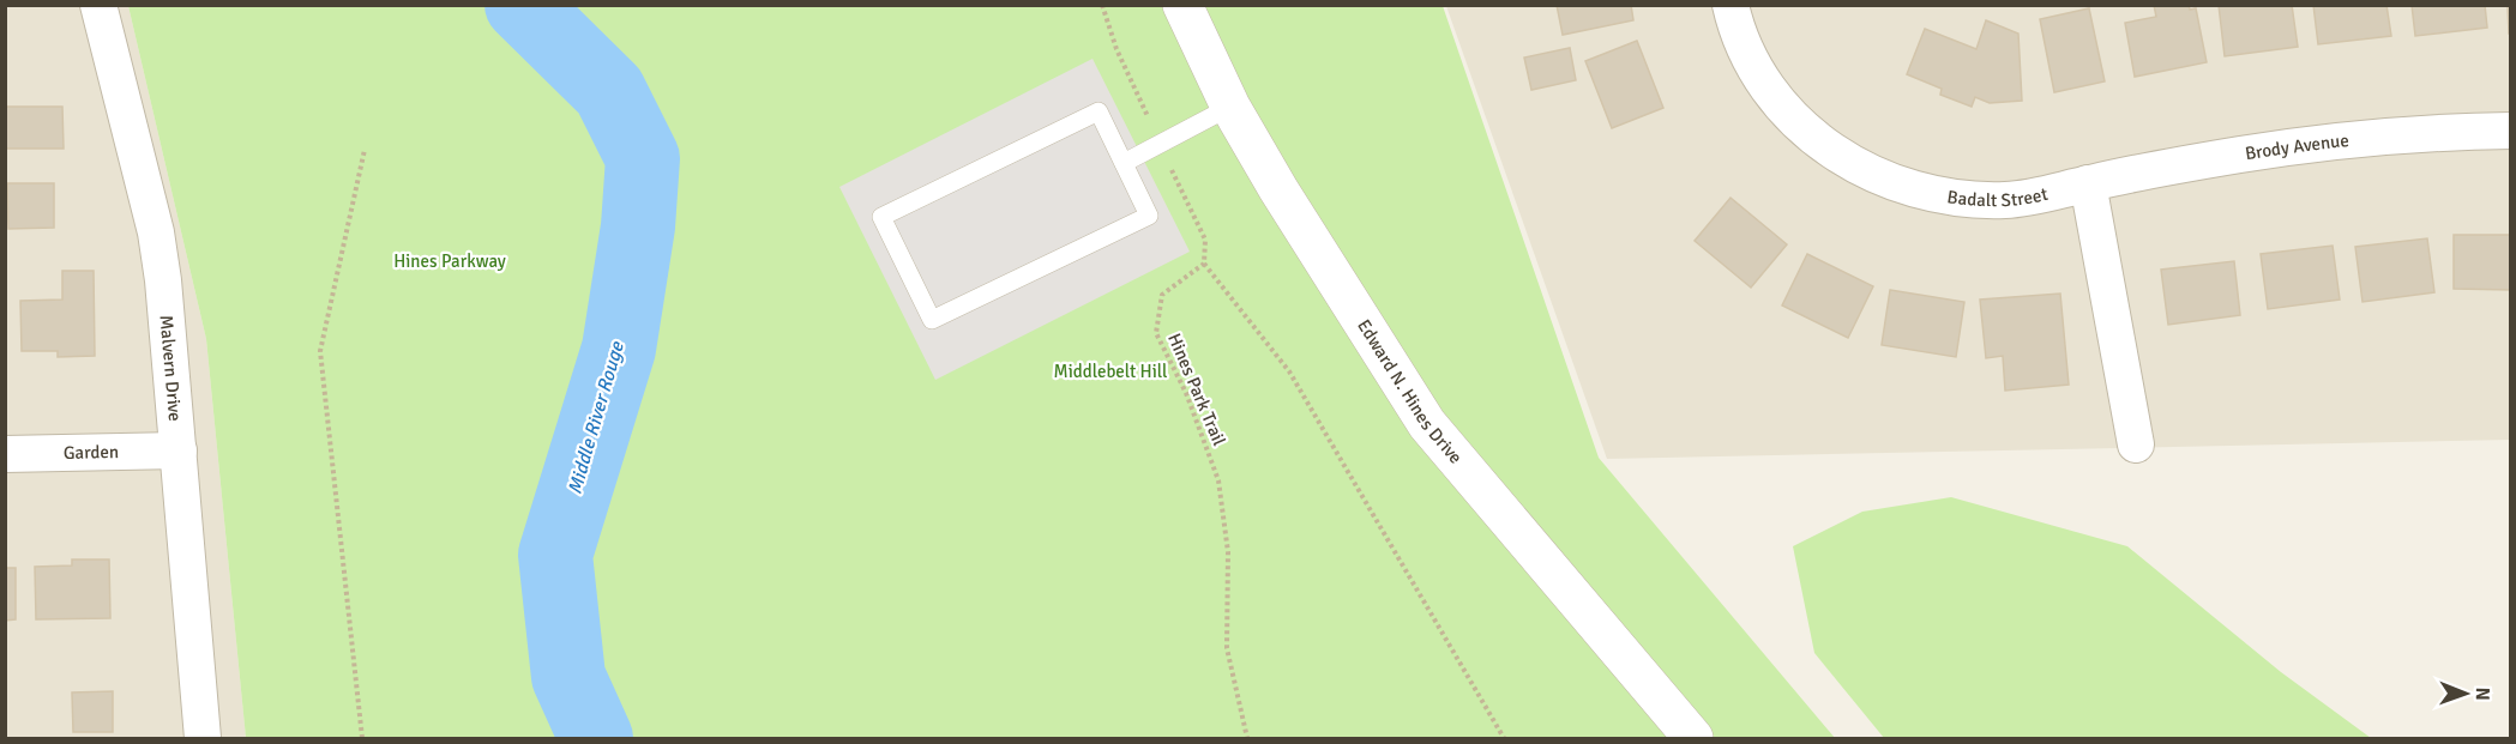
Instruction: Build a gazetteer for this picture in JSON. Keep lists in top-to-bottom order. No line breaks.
{"streets":{"street":["Brody Avenue","Badalt Street","Malvern Drive","Edward N. Hines Drive","Garden"],"path":["Hines Park Trail"]},"crossings":[["Brody Avenue","Badalt Street"],["Malvern Drive","Garden"]],"water":["Middle River Rouge"],"parks":["Hines Parkway","Middlebelt Hill"],"north":"right"}
